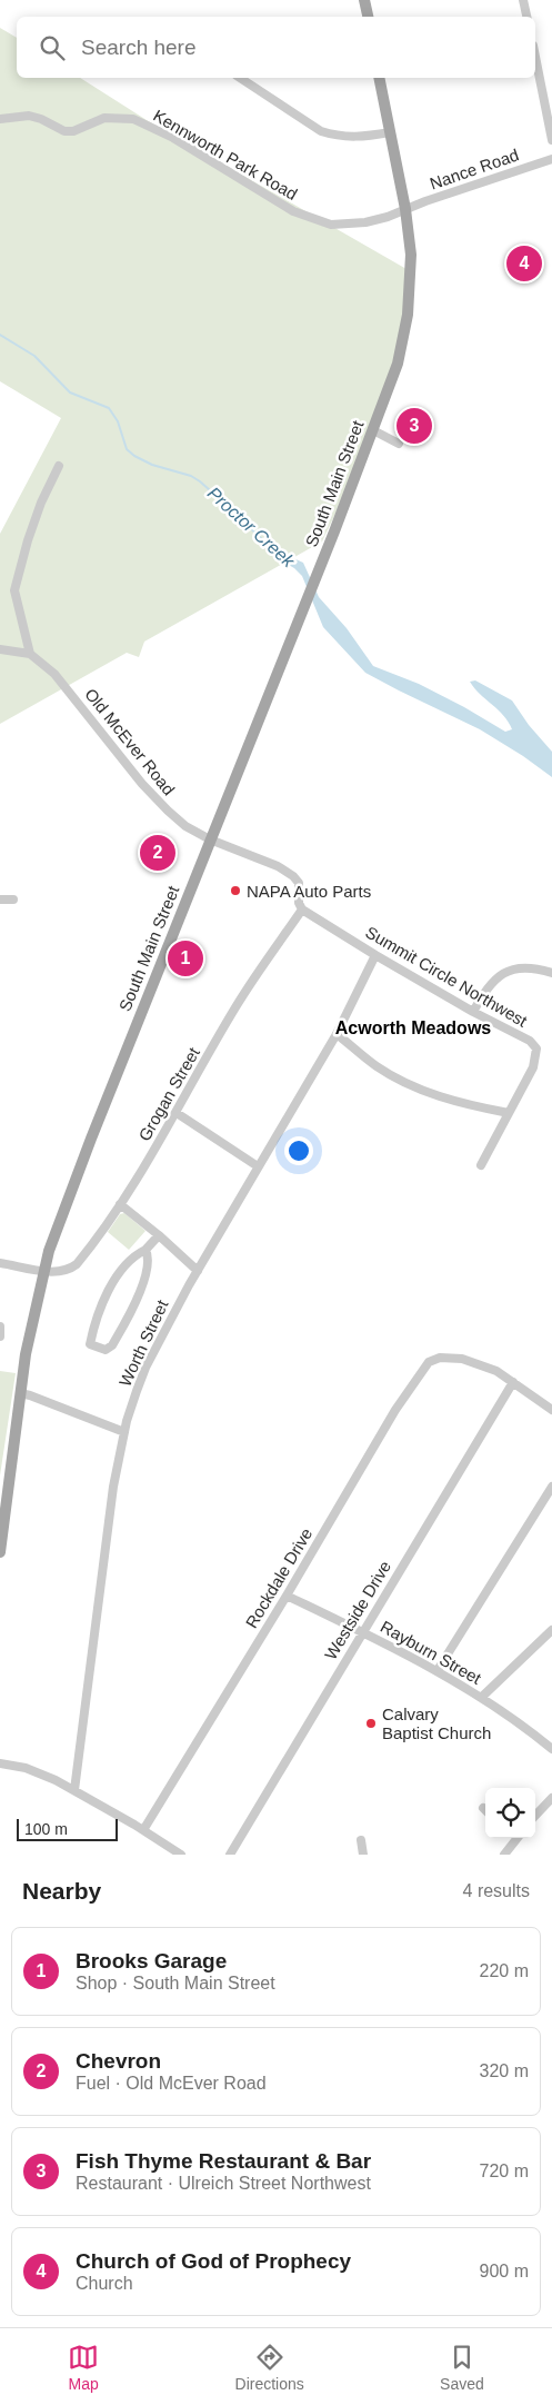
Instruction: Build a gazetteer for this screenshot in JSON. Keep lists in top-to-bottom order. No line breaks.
{"streets":{"main road":["South Main Street"],"street":["Kennworth Park Road","Nance Road","Old McEver Road","Summit Circle Northwest","Grogan Street","Worth Street","Rockdale Drive","Westside Drive","Rayburn Street"]},"crossings":[["Kennworth Park Road","Nance Road"],["Kennworth Park Road","South Main Street"],["Nance Road","South Main Street"],["South Main Street","Old McEver Road"],["South Main Street","Grogan Street"],["Old McEver Road","Summit Circle Northwest"],["Old McEver Road","Grogan Street"],["Summit Circle Northwest","Grogan Street"],["Summit Circle Northwest","Worth Street"],["Rockdale Drive","Westside Drive"],["Rockdale Drive","Rayburn Street"],["Westside Drive","Rayburn Street"]],"districts":["Acworth Meadows"],"water":["Proctor Creek"],"places":["NAPA Auto Parts","Calvary Baptist Church"],"scale_bar":"100 m","page":{"search":"Search here","pins":["4","3","2","1"],"scale":"100 m","heading":["Nearby","4 results"],"list":[{"mark":"1","name":"Brooks Garage","note":"Shop · South Main Street","value":"220 m"},{"mark":"2","name":"Chevron","note":"Fuel · Old McEver Road","value":"320 m"},{"mark":"3","name":"Fish Thyme Restaurant & Bar","note":"Restaurant · Ulreich Street Northwest","value":"720 m"},{"mark":"4","name":"Church of God of Prophecy","note":"Church","value":"900 m"}],"nav":["Map","Directions","Saved"]}}
